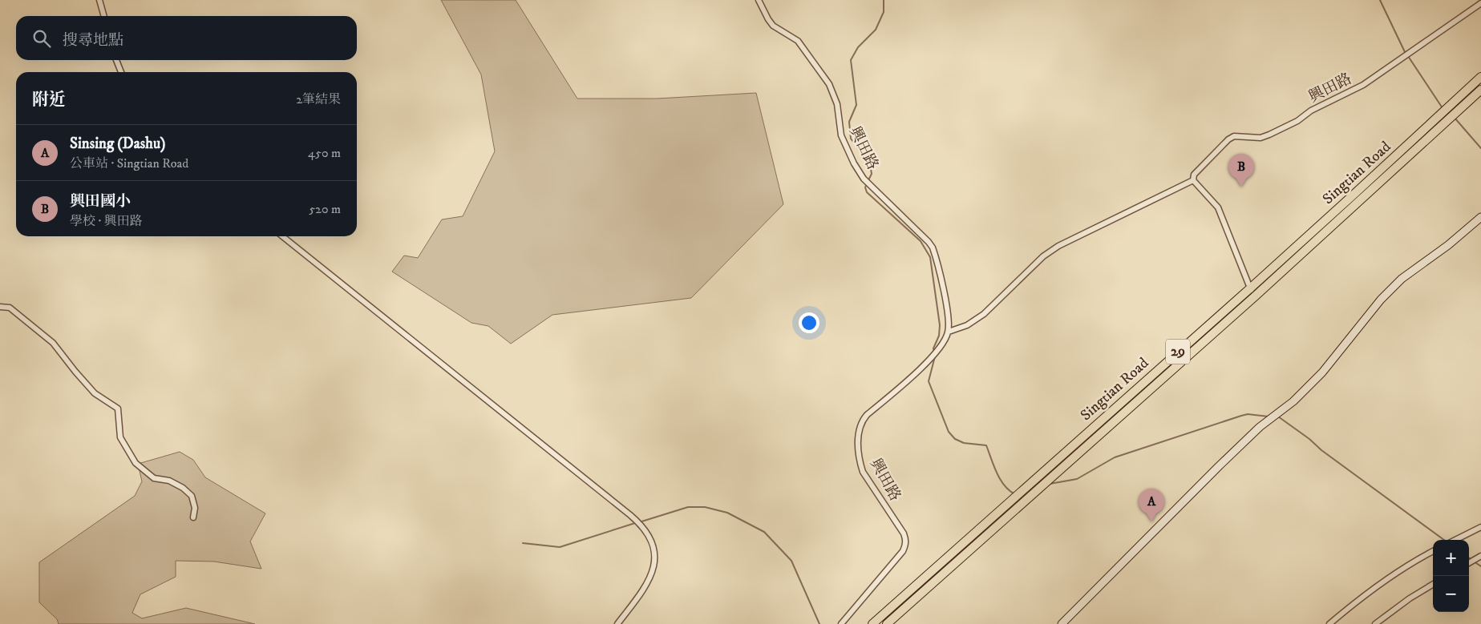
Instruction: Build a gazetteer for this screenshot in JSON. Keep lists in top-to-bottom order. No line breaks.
{"streets":{"main road":["Singtian Road","29"],"street":["興田路"]},"page":{"search":"搜尋地點","heading":["附近","2筆結果"],"list":[{"mark":"A","name":"Sinsing (Dashu)","note":"公車站 · Singtian Road","value":"450 m"},{"mark":"B","name":"興田國小","note":"學校 · 興田路","value":"520 m"}],"pins":["B","A"],"map_buttons":["+","−"]}}
